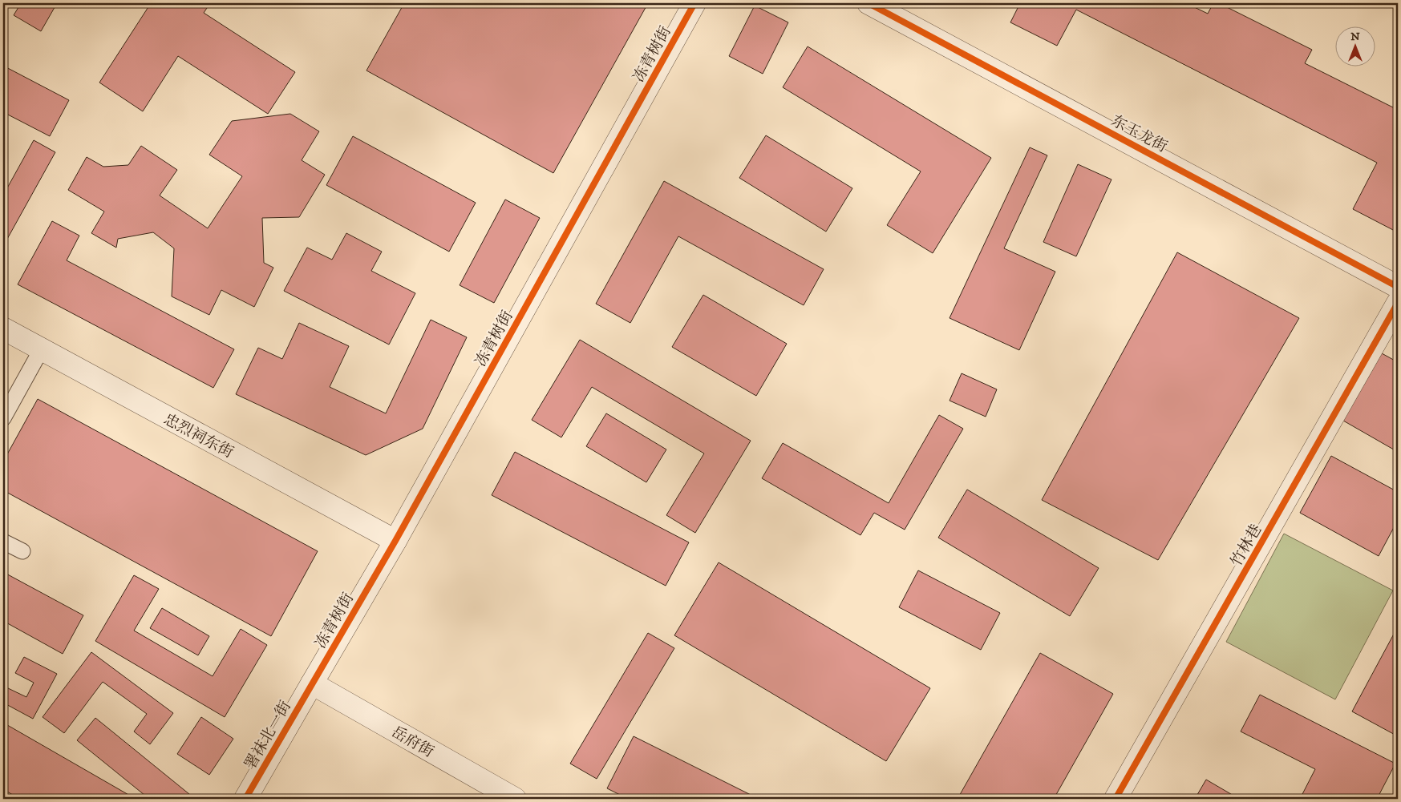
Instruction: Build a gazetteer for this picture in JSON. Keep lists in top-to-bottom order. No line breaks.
{"streets":{"street":["冻青树街","东玉龙街","忠烈祠东街","竹林巷","署袜北一街","岳府街"]},"crossings":[["冻青树街","忠烈祠东街"],["冻青树街","署袜北一街"],["冻青树街","岳府街"],["署袜北一街","岳府街"]],"north":"top"}
